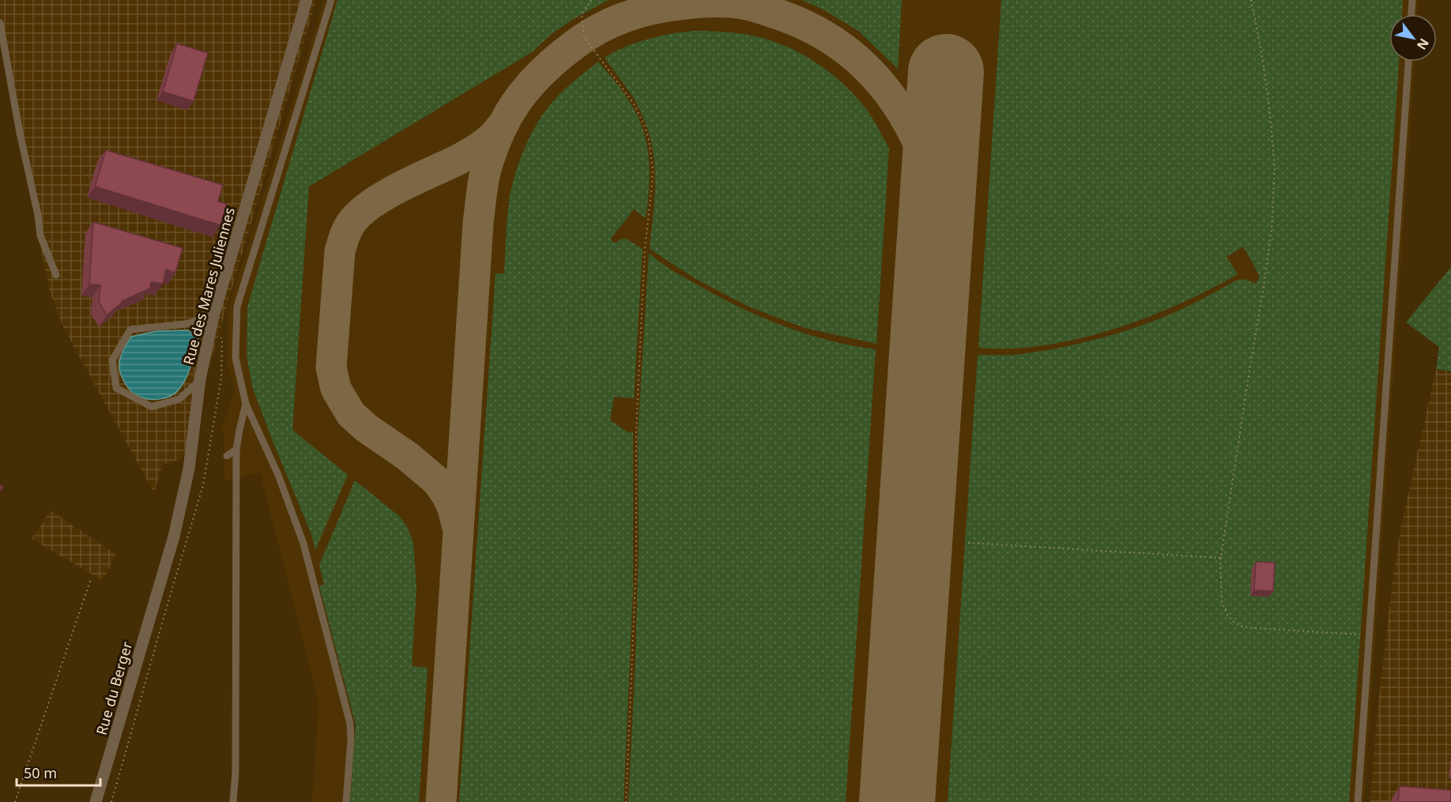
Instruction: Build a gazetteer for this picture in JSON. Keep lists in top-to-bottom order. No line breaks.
{"streets":{"street":["Rue des Mares Juliennes","Rue du Berger"]},"crossings":[["Rue des Mares Juliennes","Rue du Berger"]],"scale_bar":"50 m","north":"bottom right"}
